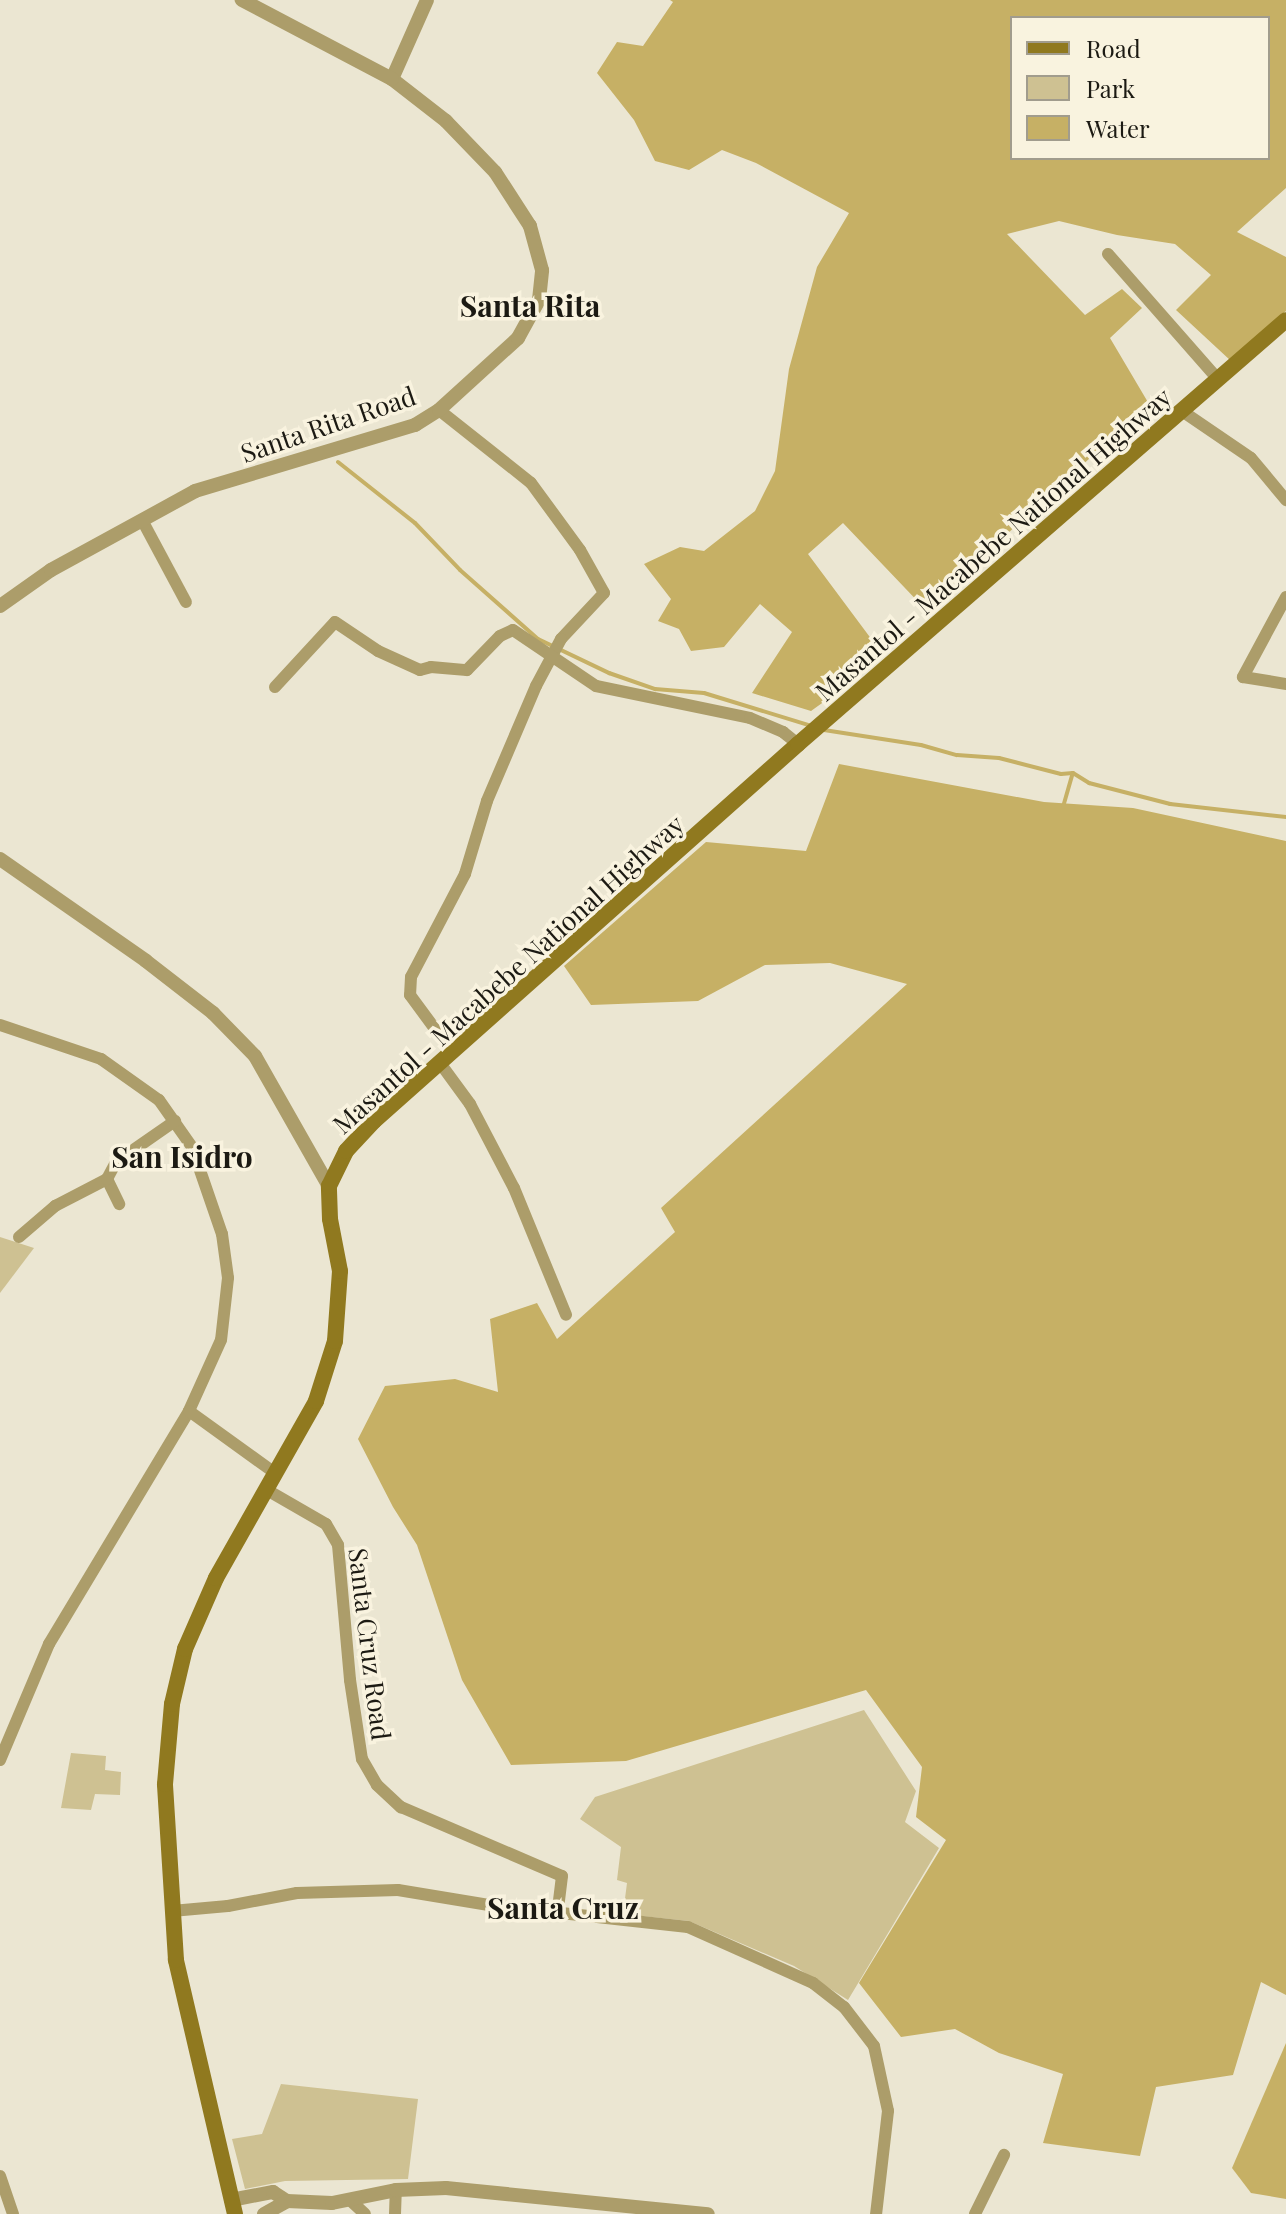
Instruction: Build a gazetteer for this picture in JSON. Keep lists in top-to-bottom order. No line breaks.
{"streets":{"main road":["Masantol - Macabebe National Highway"],"street":["Santa Rita Road","Santa Cruz Road"]},"crossings":[["Masantol - Macabebe National Highway","Santa Cruz Road"]],"districts":["Santa Rita","San Isidro","Santa Cruz"],"legend":["Road","Park","Water"]}
